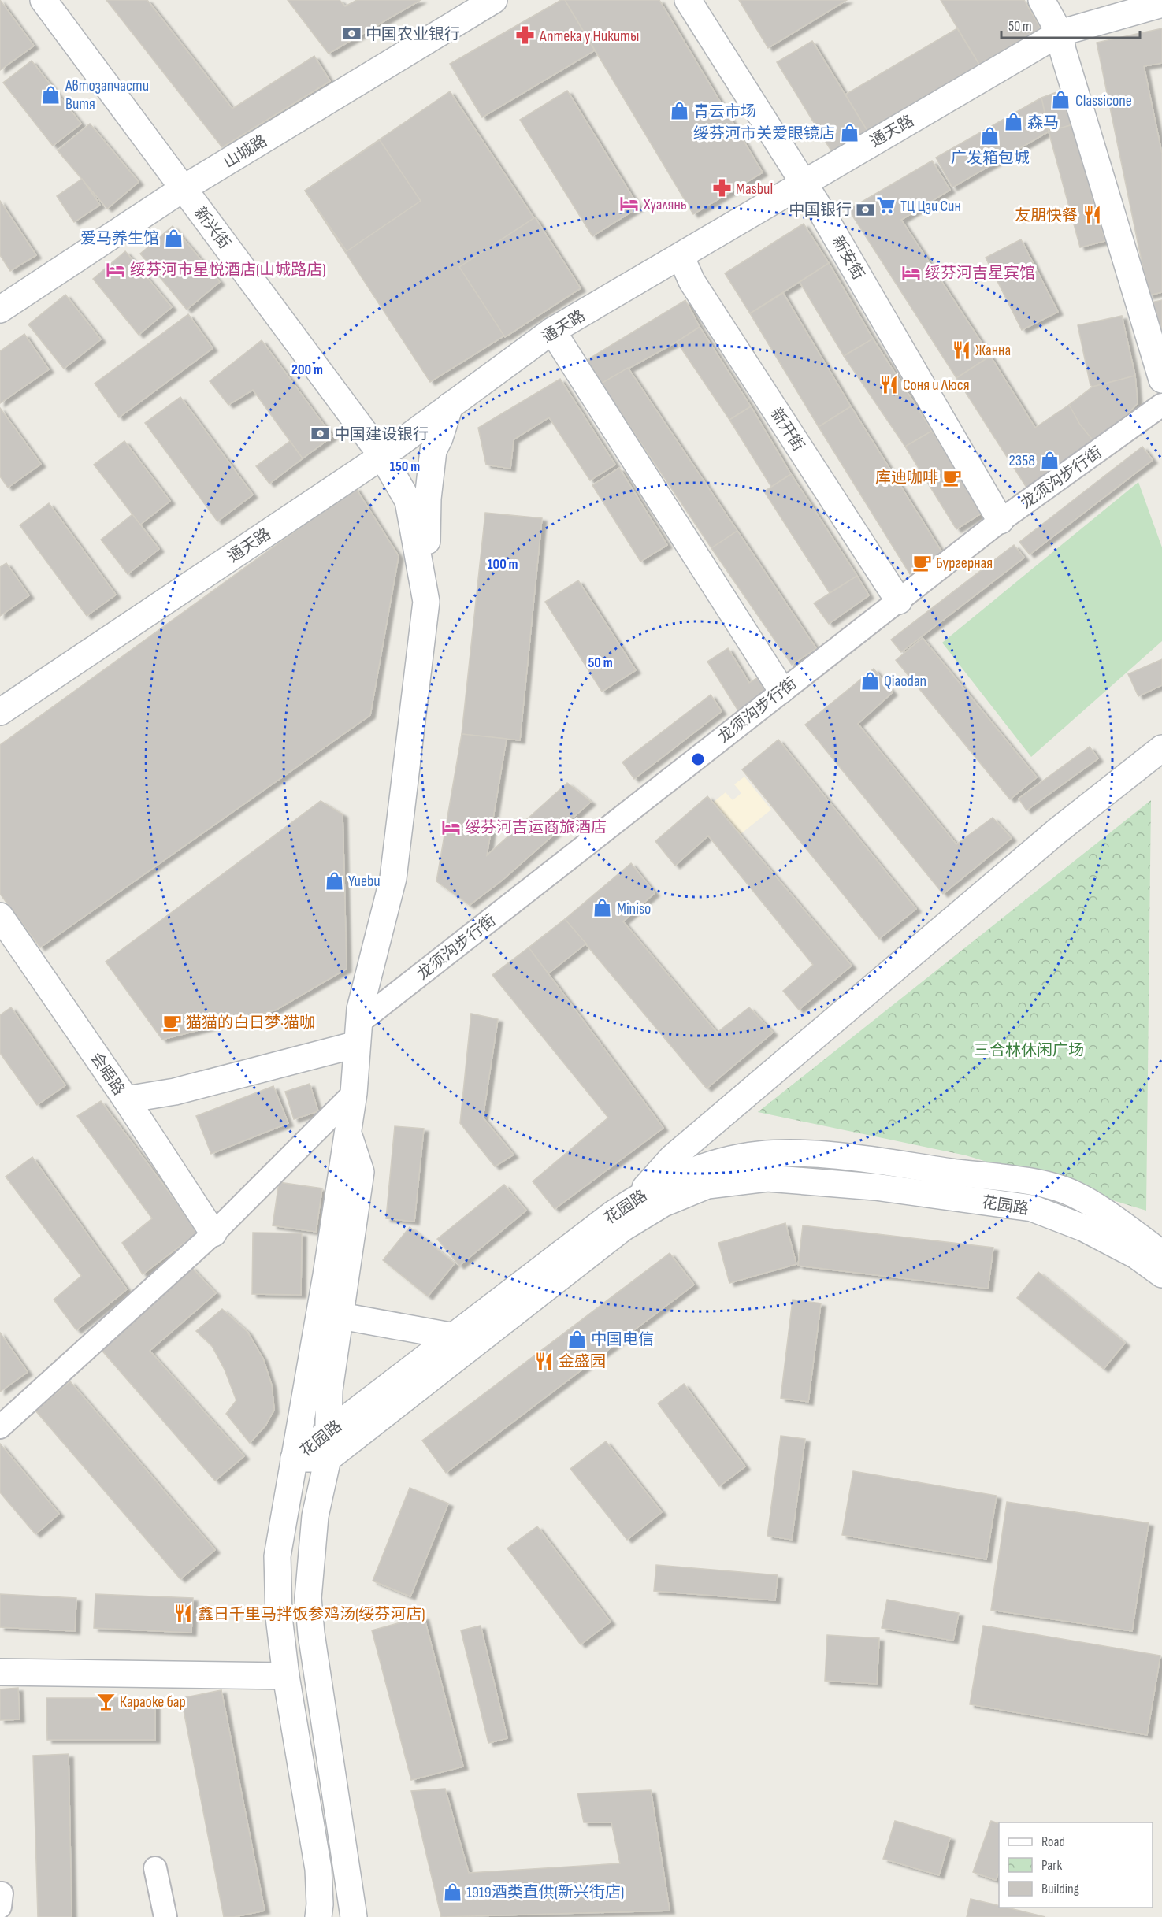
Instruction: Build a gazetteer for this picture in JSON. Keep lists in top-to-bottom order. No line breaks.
{"streets":{"main road":["通天路","山城路","新兴街","新安街","新开街","会晤路","花园路"],"street":["龙须沟步行街"]},"crossings":[["通天路","新兴街"],["通天路","新安街"],["通天路","新开街"],["山城路","新兴街"],["新安街","龙须沟步行街"],["新开街","龙须沟步行街"]],"parks":["三合林休闲广场"],"places":{"bank":["中国农业银行","中国银行","中国建设银行"],"pharmacy":["Аптека у Никиты","Masbul"],"shop":["Автозапчасти Витя","Classicone","青云市场","森马","绥芬河市关爱眼镜店","广发箱包城","爱马养生馆","2358","Qiaodan","Yuebu","Miniso","中国电信","1919酒类直供(新兴街店)"],"hotel":["Хуалянь","绥芬河市星悦酒店(山城路店)","绥芬河吉星宾馆","绥芬河吉运商旅酒店"],"supermarket":["ТЦ Цзи Син"],"restaurant":["友朋快餐","Жанна","Соня и Люся","金盛园","鑫日千里马拌饭参鸡汤(绥芬河店)"],"cafe":["库迪咖啡","Бургерная","猫猫的白日梦·猫咖"],"bar":["Караоке бар"]},"legend":["Road","Park","Building"],"scale_bar":"50 m","rings":["200 m","150 m","100 m","50 m"]}
